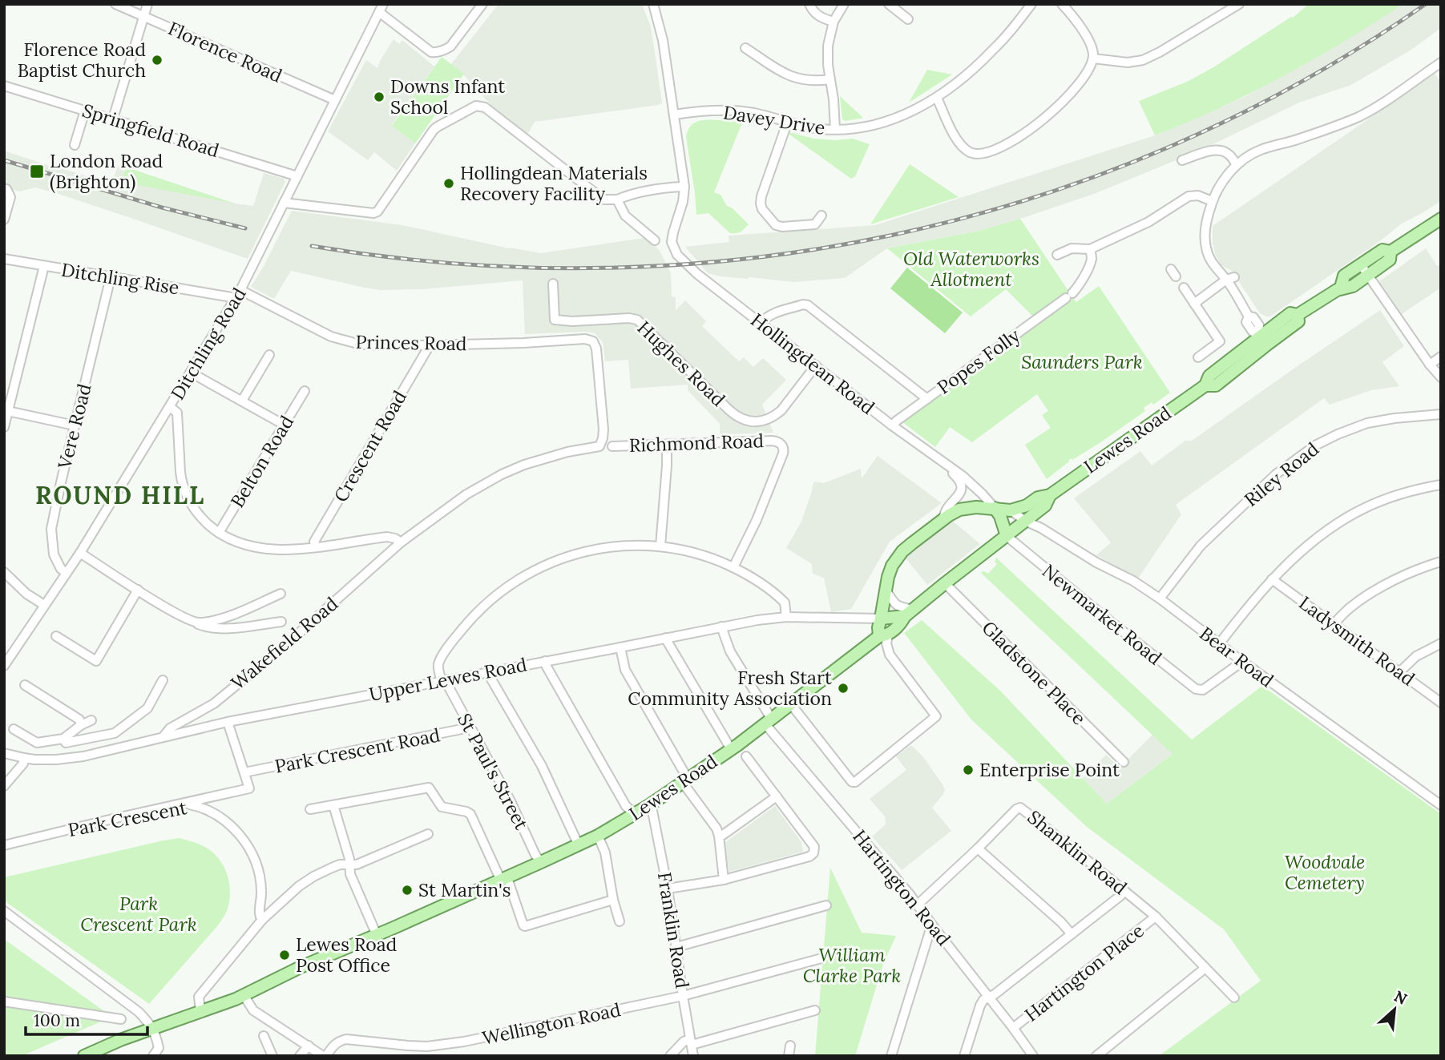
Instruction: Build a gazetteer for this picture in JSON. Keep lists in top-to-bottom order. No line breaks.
{"streets":{"main road":["Lewes Road","Upper Lewes Road"],"street":["Florence Road","Davey Drive","Springfield Road","Ditchling Rise","Princes Road","Ditchling Road","Popes Folly","Hughes Road","Hollingdean Road","Vere Road","Richmond Road","Crescent Road","Belton Road","Riley Road","Newmarket Road","Ladysmith Road","Wakefield Road","Bear Road","Gladstone Place","Park Crescent Road","St Paul's Street","Park Crescent","Shanklin Road","Hartington Road","Franklin Road","Hartington Place","Wellington Road"]},"crossings":[["Florence Road","Ditchling Road"],["Springfield Road","Ditchling Road"],["Ditchling Rise","Princes Road"],["Ditchling Rise","Ditchling Road"],["Ditchling Rise","Vere Road"],["Princes Road","Ditchling Road"],["Princes Road","Crescent Road"],["Princes Road","Wakefield Road"],["Ditchling Road","Vere Road"],["Popes Folly","Hollingdean Road"],["Hughes Road","Hollingdean Road"],["Lewes Road","Newmarket Road"],["Lewes Road","Bear Road"],["Lewes Road","Gladstone Place"],["Lewes Road","Upper Lewes Road"],["Lewes Road","St Paul's Street"],["Lewes Road","Hartington Road"],["Lewes Road","Franklin Road"],["Riley Road","Bear Road"],["Newmarket Road","Bear Road"],["Wakefield Road","Upper Lewes Road"],["Upper Lewes Road","St Paul's Street"],["Upper Lewes Road","Hartington Road"],["Park Crescent Road","St Paul's Street"],["Shanklin Road","Hartington Road"],["Shanklin Road","Hartington Place"],["Hartington Road","Hartington Place"],["Franklin Road","Wellington Road"]],"districts":["ROUND HILL"],"parks":["Old Waterworks Allotment","Saunders Park","Woodvale Cemetery","Park Crescent Park","William Clarke Park"],"places":{"other":["Florence Road Baptist Church","Downs Infant School","Hollingdean Materials Recovery Facility","Fresh Start Community Association","Enterprise Point","St Martin's","Lewes Road Post Office"],"transit":["London Road (Brighton)"]},"scale_bar":"100 m","north":"top right"}
